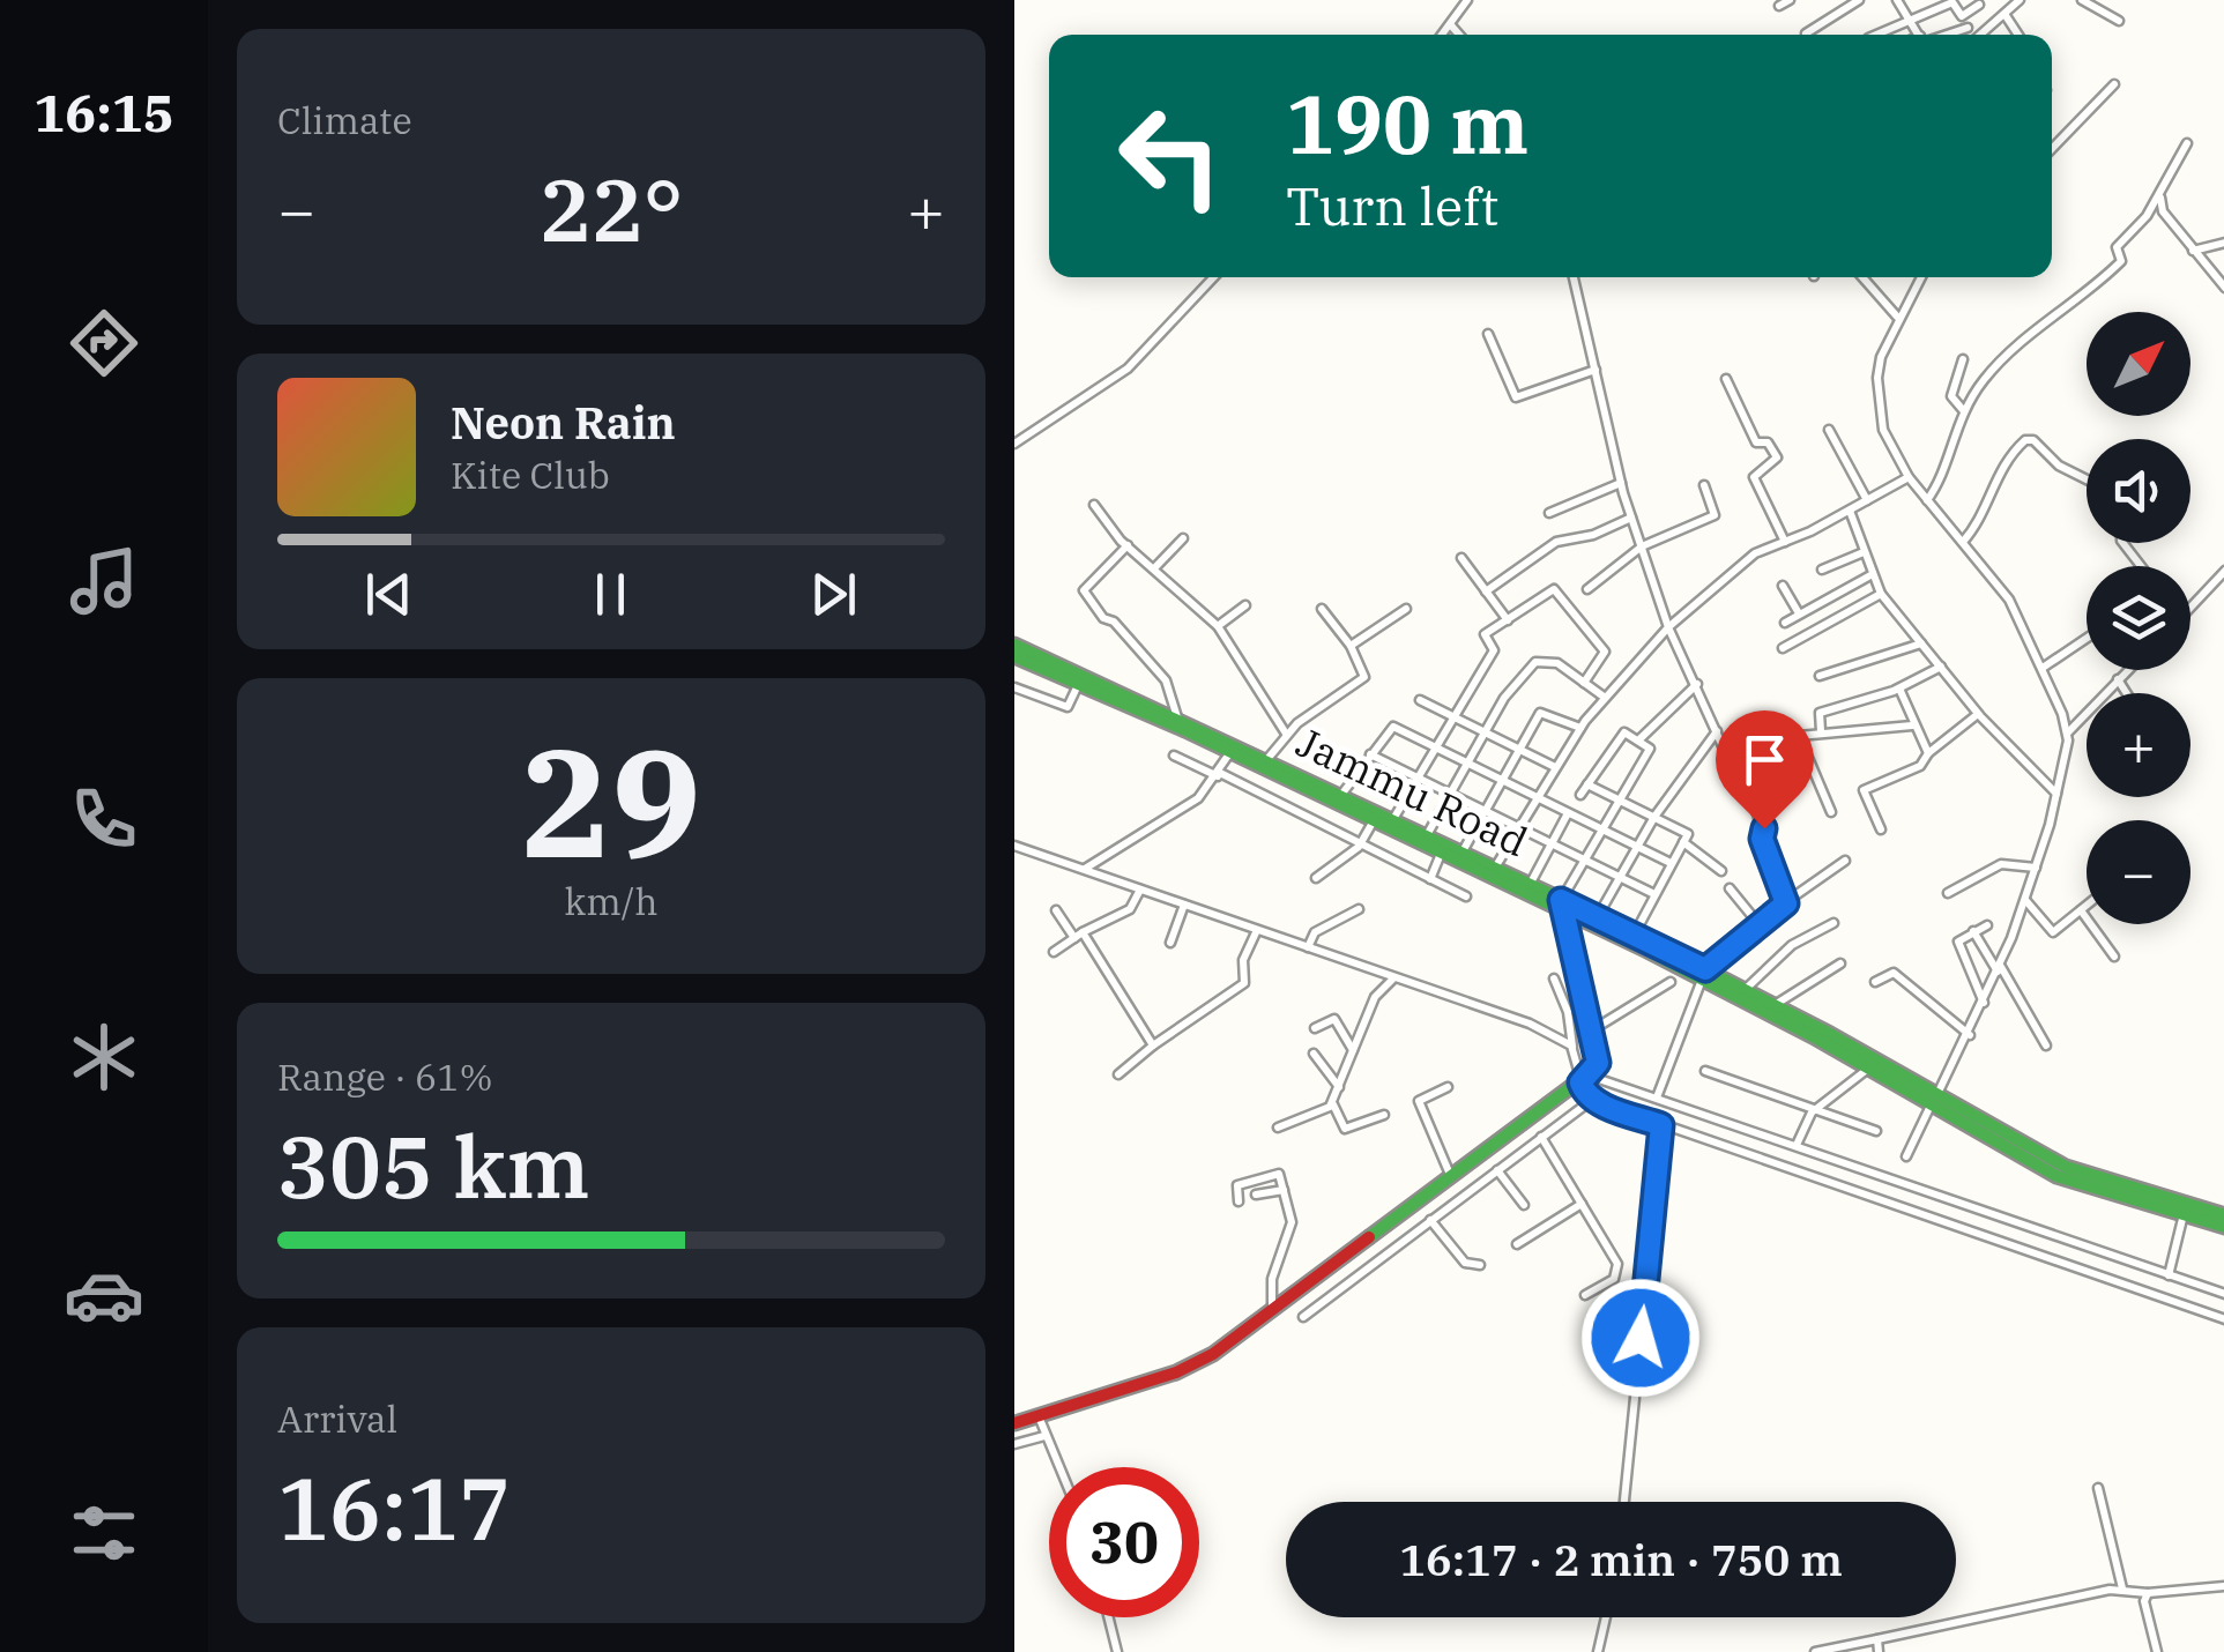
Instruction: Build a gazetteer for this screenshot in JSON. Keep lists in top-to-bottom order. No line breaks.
{"streets":{"main road":["Jammu Road"]},"north":"top right","page":{"tabs":"16:15","tile":["Climate",["29","km/h"],["Range · 61%","305 km"],["Arrival","16:17"]],"turn":["190 m","Turn left"],"heat":["−","22°","+"],"map_buttons":["+","−"],"song":["Neon Rain","Kite Club"],"limit":"30","trip":"16:17 · 2 min · 750 m"}}
